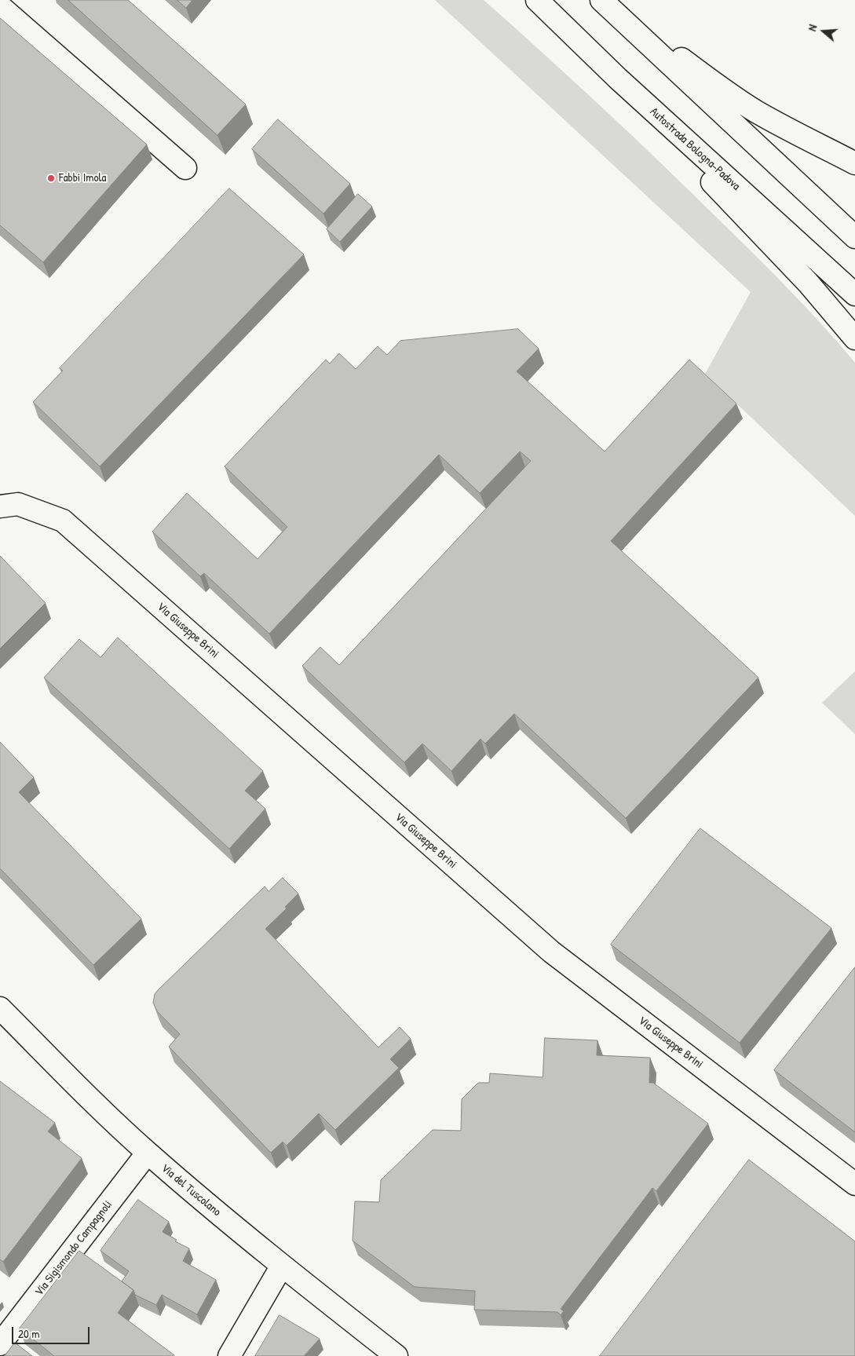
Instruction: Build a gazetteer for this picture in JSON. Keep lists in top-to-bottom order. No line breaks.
{"streets":{"main road":["Autostrada Bologna-Padova","Via Giuseppe Brini","Via del Tuscolano","Via Sigismondo Campagnoli"]},"crossings":[["Via del Tuscolano","Via Sigismondo Campagnoli"]],"places":["Fabbi Imola"],"scale_bar":"20 m","north":"left"}
